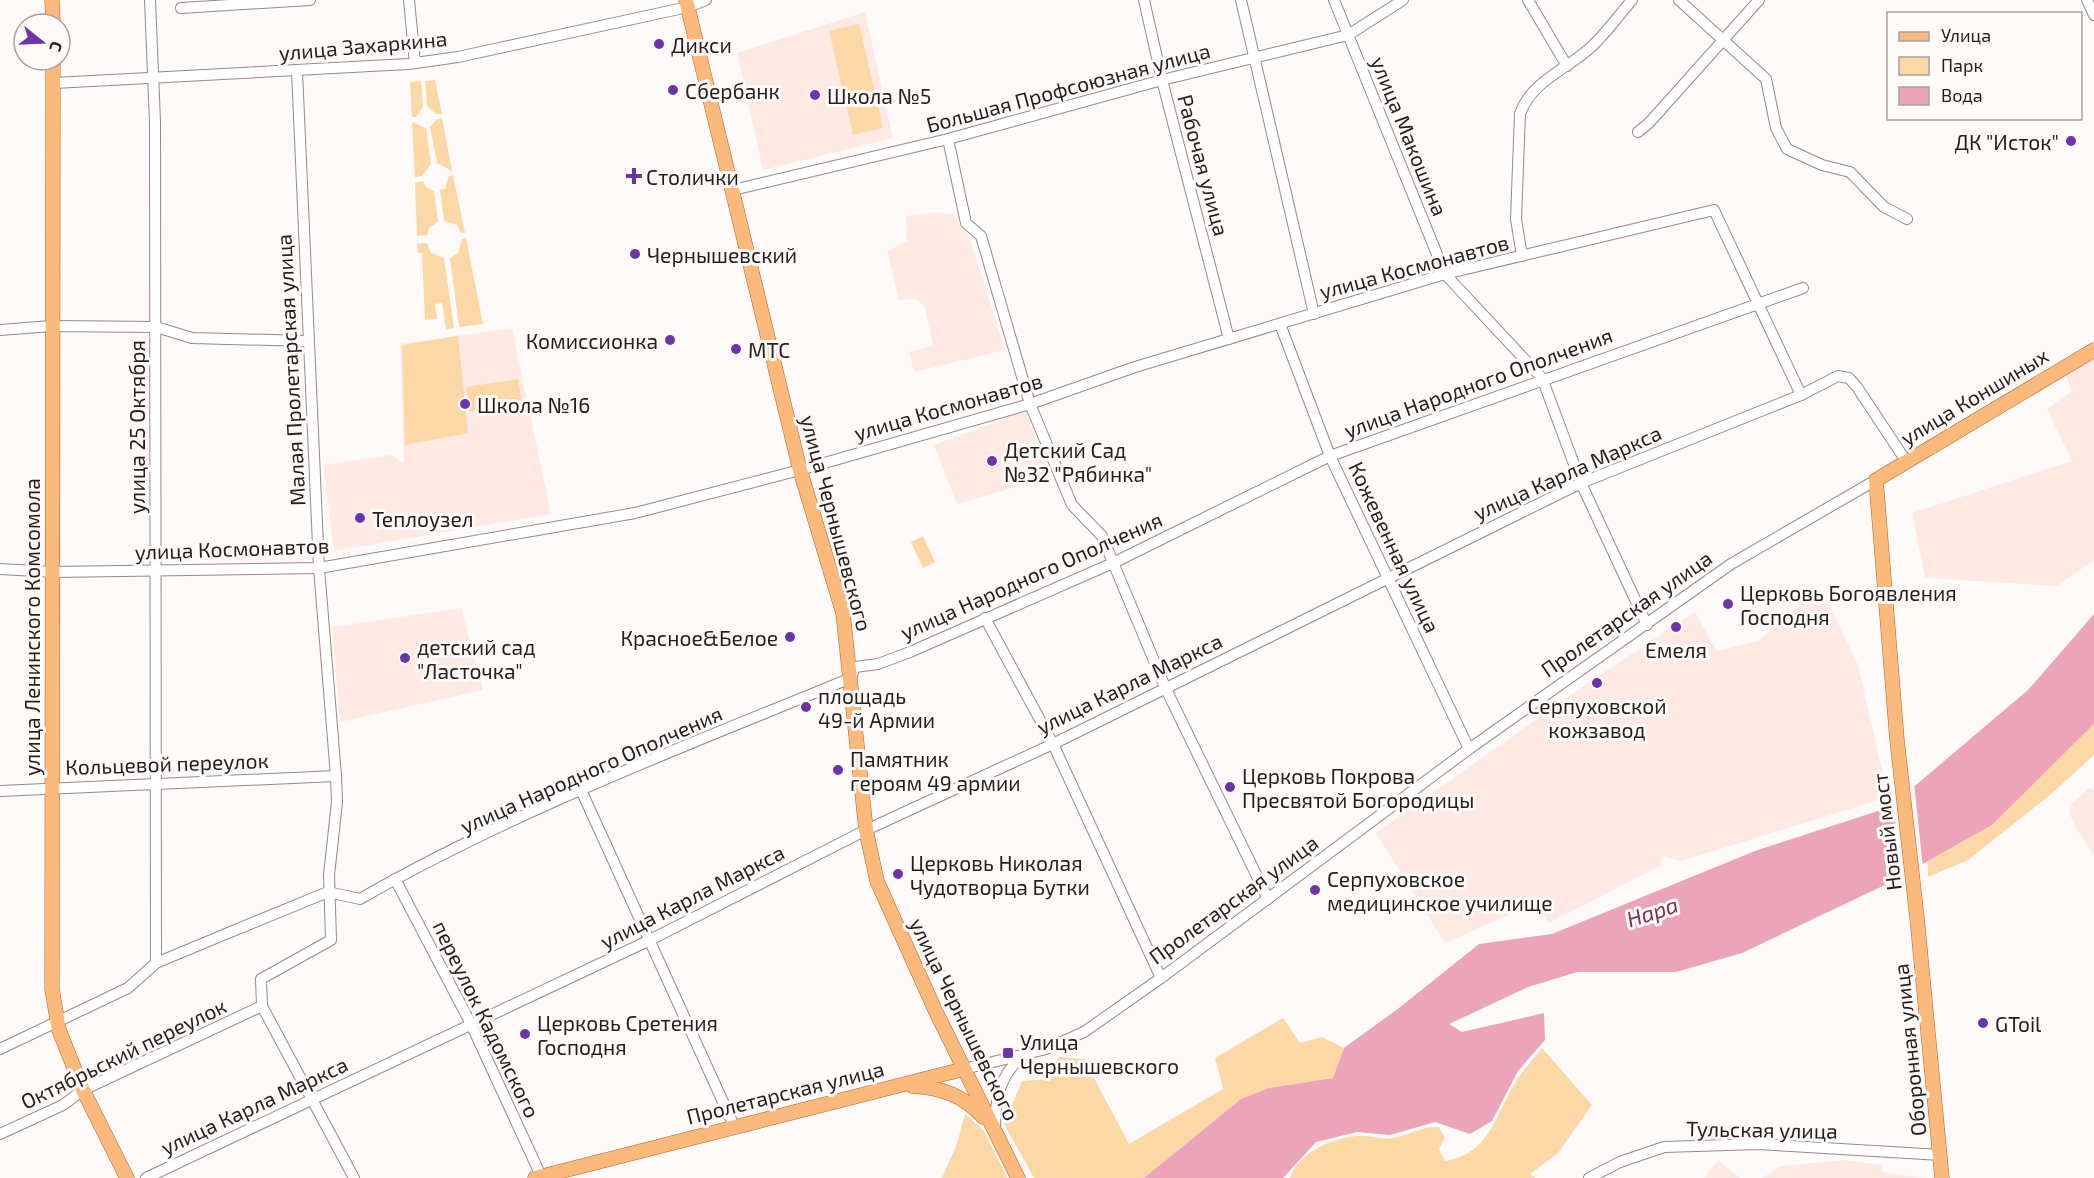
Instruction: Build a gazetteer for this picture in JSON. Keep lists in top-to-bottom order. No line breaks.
{"streets":{"main road":["улица Коншиных","улица Чернышевского","Пролетарская улица","улица Ленинского Комсомола","Новый мост","Оборонная улица"],"street":["улица Захаркина","Большая Профсоюзная улица","улица Макошина","Рабочая улица","улица Космонавтов","Малая Пролетарская улица","улица Народного Ополчения","улица 25 Октября","улица Карла Маркса","Кожевенная улица","Кольцевой переулок","переулок Кадомского","Октябрьский переулок","Тульская улица"]},"crossings":[["улица Захаркина","Малая Пролетарская улица"],["улица Захаркина","улица 25 Октября"],["улица Захаркина","улица Чернышевского"],["улица Захаркина","улица Ленинского Комсомола"],["Большая Профсоюзная улица","улица Макошина"],["Большая Профсоюзная улица","Рабочая улица"],["Большая Профсоюзная улица","улица Чернышевского"],["улица Макошина","улица Космонавтов"],["улица Макошина","улица Народного Ополчения"],["улица Макошина","улица Карла Маркса"],["улица Макошина","Пролетарская улица"],["Рабочая улица","улица Космонавтов"],["улица Космонавтов","Малая Пролетарская улица"],["улица Космонавтов","улица Народного Ополчения"],["улица Космонавтов","улица 25 Октября"],["улица Космонавтов","улица Чернышевского"],["улица Космонавтов","Кожевенная улица"],["улица Космонавтов","улица Ленинского Комсомола"],["Малая Пролетарская улица","улица Народного Ополчения"],["Малая Пролетарская улица","Кольцевой переулок"],["Малая Пролетарская улица","Октябрьский переулок"],["улица Народного Ополчения","улица Чернышевского"],["улица Народного Ополчения","Кожевенная улица"],["улица Народного Ополчения","переулок Кадомского"],["улица Коншиных","улица Карла Маркса"],["улица Коншиных","Пролетарская улица"],["улица Коншиных","Новый мост"],["улица 25 Октября","Кольцевой переулок"],["улица Карла Маркса","улица Чернышевского"],["улица Карла Маркса","Кожевенная улица"],["улица Карла Маркса","переулок Кадомского"],["улица Чернышевского","Пролетарская улица"],["Кожевенная улица","Пролетарская улица"],["Пролетарская улица","Новый мост"],["Пролетарская улица","переулок Кадомского"],["улица Ленинского Комсомола","Кольцевой переулок"],["улица Ленинского Комсомола","Октябрьский переулок"],["Новый мост","Оборонная улица"],["Оборонная улица","Тульская улица"]],"water":["Нара"],"places":{"other":["Дикси","Сбербанк","Школа №5","ДК \"Исток\"","Чернышевский","Комиссионка","МТС","Школа №16","Детский Сад №32 \"Рябинка\"","Теплоузел","Церковь Богоявления Господня","Емеля","Красное&Белое","детский сад \"Ласточка\"","Серпуховской кожзавод","площадь 49-й Армии","Памятник героям 49 армии","Церковь Покрова Пресвятой Богородицы","Церковь Николая Чудотворца Бутки","Серпуховское медицинское училище","GToil","Церковь Сретения Господня"],"health":["Столички"],"transit":["Улица Чернышевского"]},"legend":["Улица","Парк","Вода"],"north":"right"}
